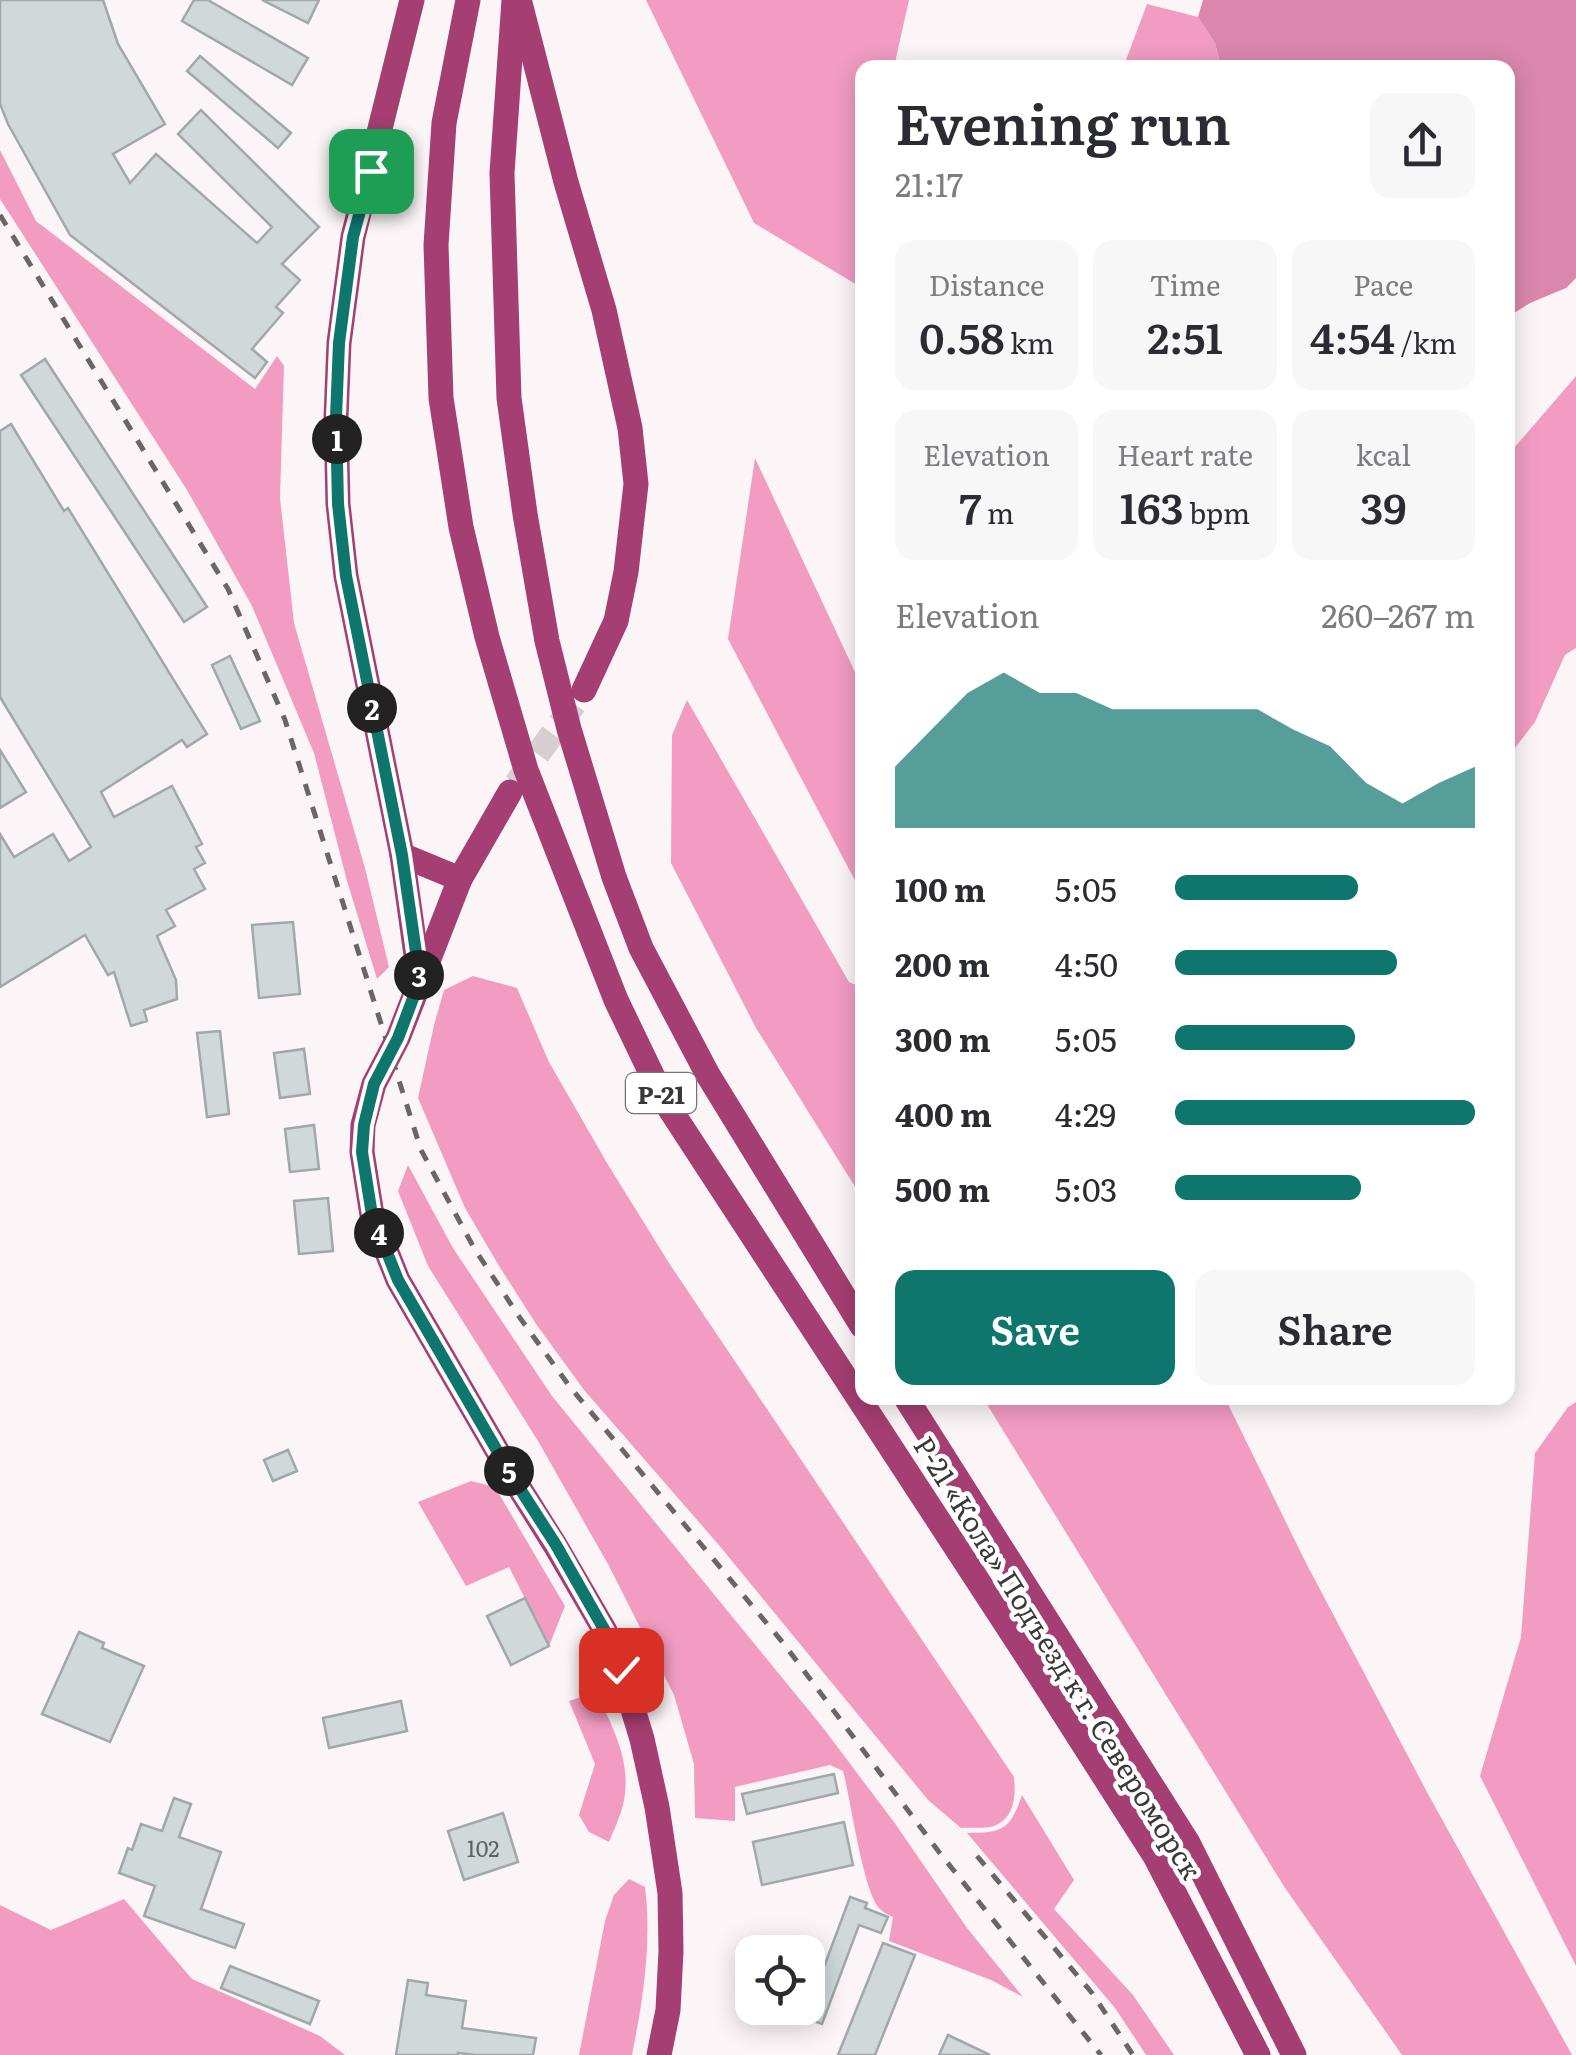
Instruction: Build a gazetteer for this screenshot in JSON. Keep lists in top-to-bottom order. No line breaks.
{"streets":{"main road":["Р-21","Р-21 «Кола» Подъезд к г. Североморск"]},"house_numbers":["102"],"page":{"heading":["Evening run","21:17"],"stats":[["Distance","0.58 km"],["Time","2:51"],["Pace","4:54 /km"],["Elevation","7 m"],["Heart rate","163 bpm"],["kcal","39"]],"pins":["1","2","3","4","5"],"chart":["Elevation","260–267 m"],"list":[{"name":"100 m","note":"5:05"},{"name":"200 m","note":"4:50"},{"name":"300 m","note":"5:05"},{"name":"400 m","note":"4:29"},{"name":"500 m","note":"5:03"}],"buttons":["Save","Share"]}}
